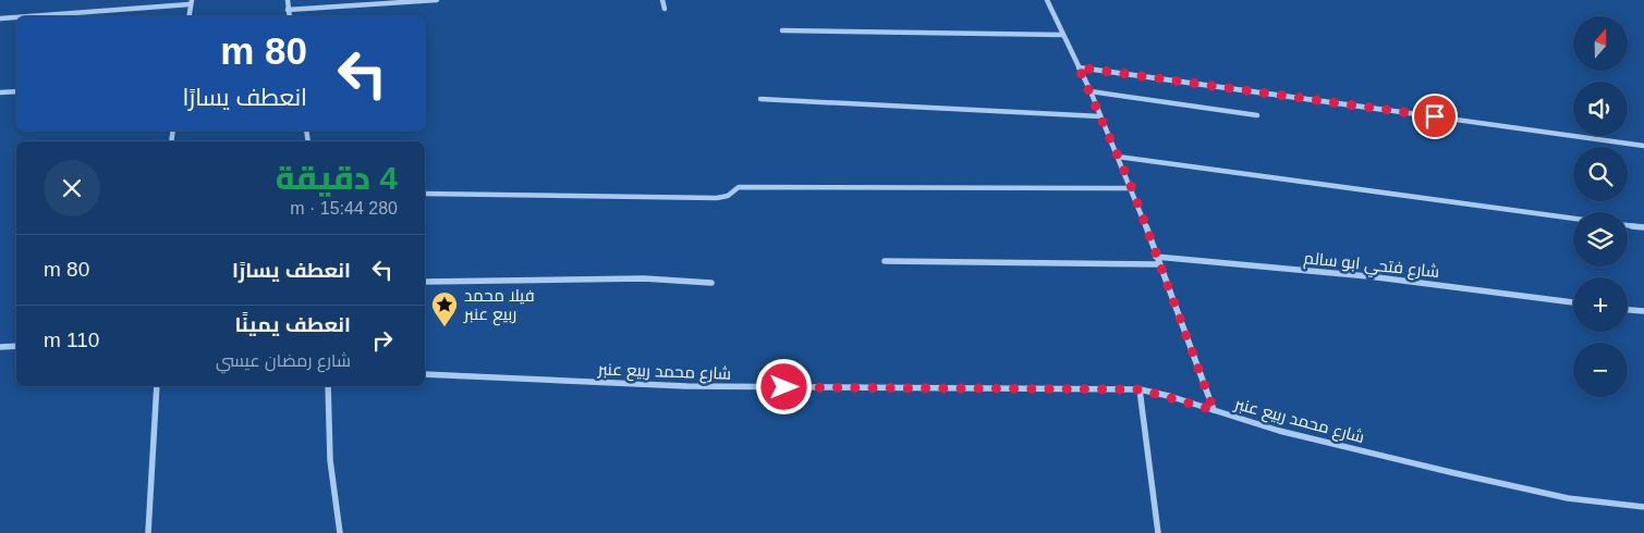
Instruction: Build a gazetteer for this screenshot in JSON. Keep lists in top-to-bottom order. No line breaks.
{"streets":{"street":["شارع فتحي ابو سالم","شارع محمد ربيع عنبر"]},"places":{"place":["فيلا محمد ربيع عنبر"]},"north":"top","page":{"map_buttons":["+","−"],"turn":["80 m","انعطف يسارًا"],"heading":["4 دقيقة","280 m · 15:44"],"list":[{"name":"انعطف يسارًا","value":"80 m"},{"name":"انعطف يمينًا","note":"شارع رمضان عيسي","value":"110 m"}]}}
